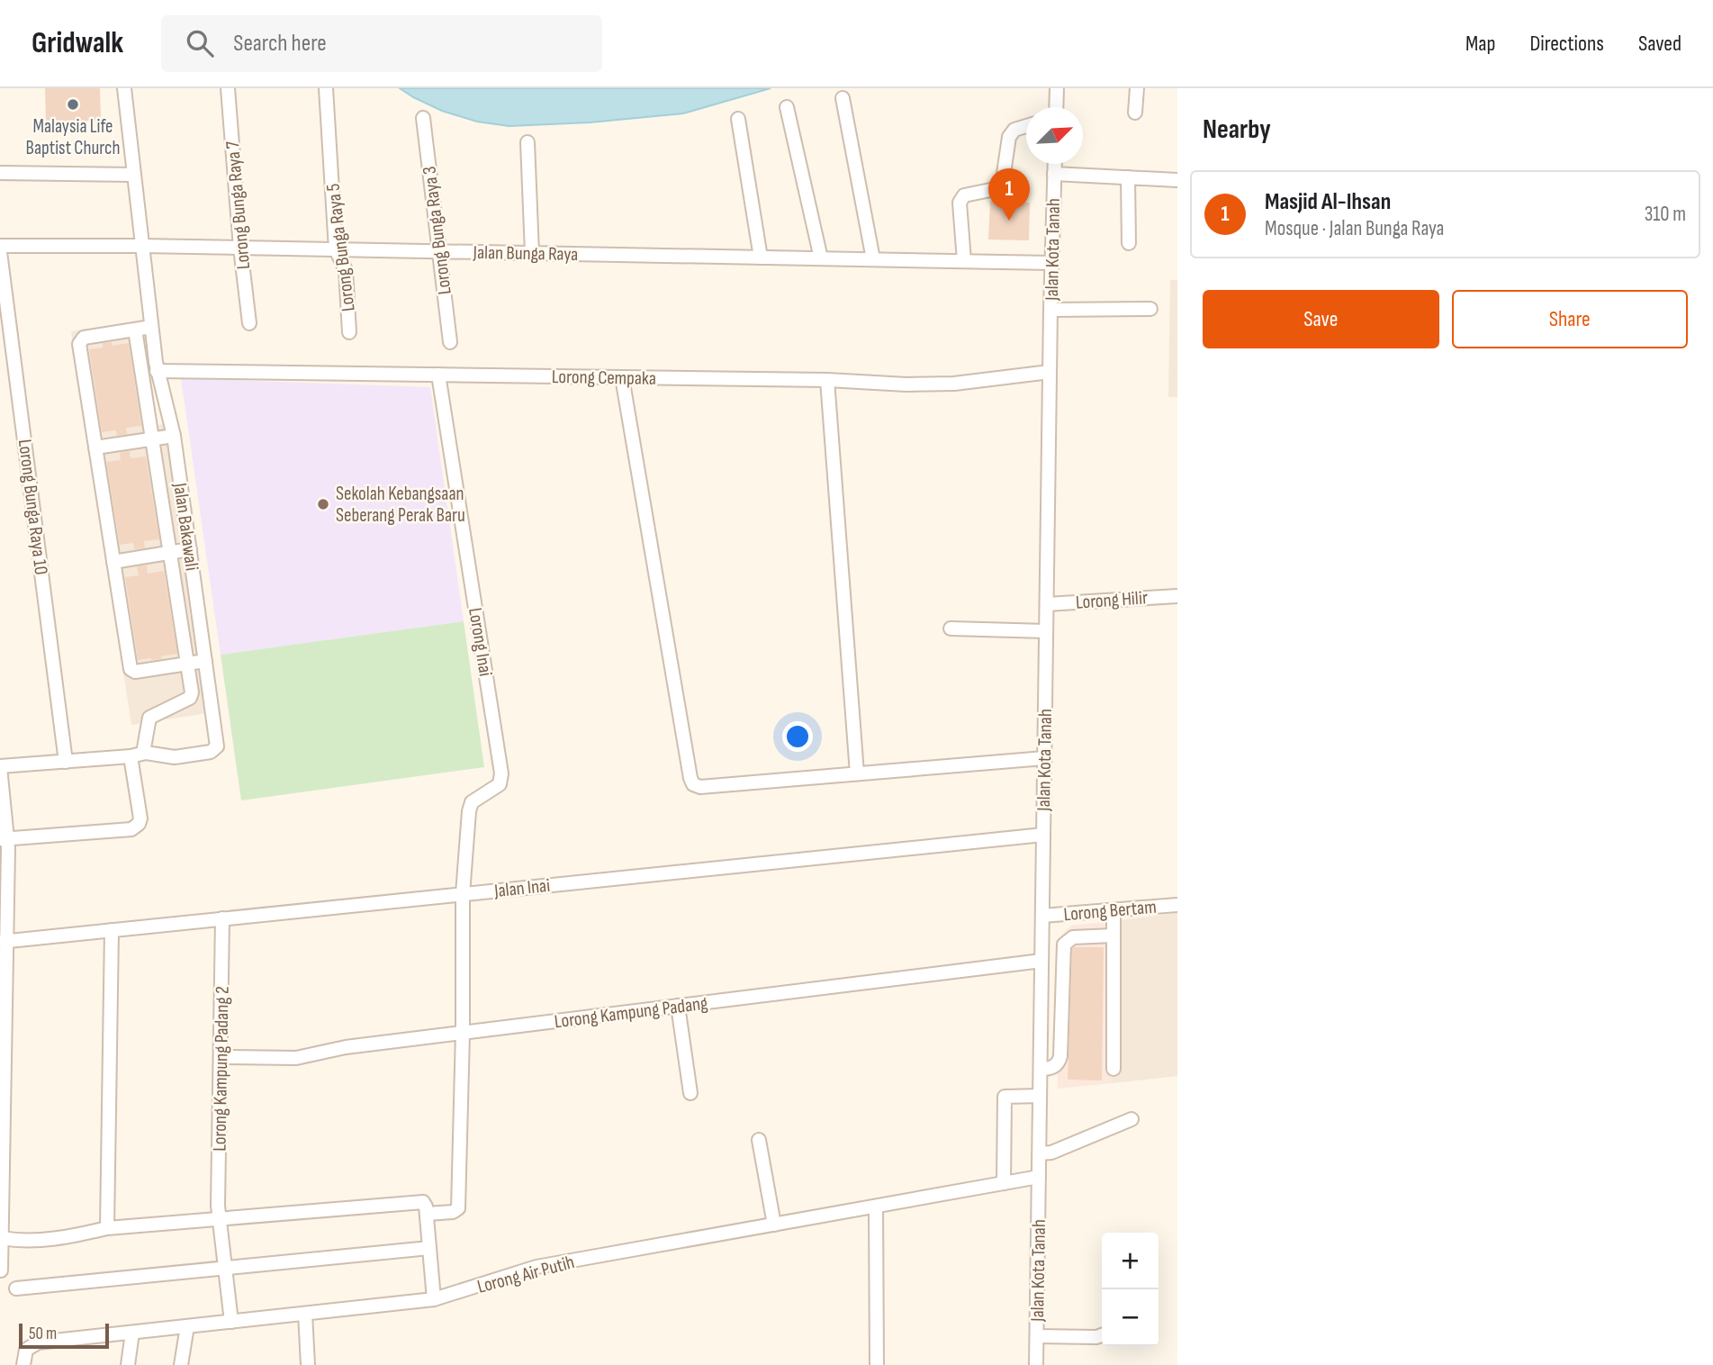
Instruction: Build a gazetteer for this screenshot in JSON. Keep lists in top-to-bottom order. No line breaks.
{"streets":{"street":["Lorong Bunga Raya 7","Lorong Bunga Raya 3","Lorong Bunga Raya 5","Jalan Kota Tanah","Jalan Bunga Raya","Lorong Cempaka","Lorong Bunga Raya 10","Jalan Bakawali","Lorong Hilir","Lorong Inai","Jalan Inai","Lorong Bertam","Lorong Kampung Padang","Lorong Kampung Padang 2","Lorong Air Putih"]},"crossings":[["Lorong Bunga Raya 7","Jalan Bunga Raya"],["Lorong Bunga Raya 3","Jalan Bunga Raya"],["Lorong Bunga Raya 5","Jalan Bunga Raya"],["Jalan Kota Tanah","Jalan Bunga Raya"],["Jalan Kota Tanah","Lorong Cempaka"],["Jalan Kota Tanah","Lorong Hilir"],["Jalan Kota Tanah","Jalan Inai"],["Jalan Kota Tanah","Lorong Bertam"],["Jalan Kota Tanah","Lorong Kampung Padang"],["Jalan Kota Tanah","Lorong Air Putih"],["Jalan Bunga Raya","Jalan Bakawali"],["Lorong Cempaka","Jalan Bakawali"],["Lorong Cempaka","Lorong Inai"],["Lorong Bunga Raya 10","Jalan Bakawali"],["Lorong Inai","Jalan Inai"],["Lorong Inai","Lorong Kampung Padang"],["Jalan Inai","Lorong Kampung Padang 2"],["Lorong Kampung Padang","Lorong Kampung Padang 2"],["Lorong Kampung Padang 2","Lorong Air Putih"]],"places":["Malaysia Life Baptist Church","Sekolah Kebangsaan Seberang Perak Baru"],"scale_bar":"50 m","north":"top right","page":{"header":"Gridwalk","search":"Search here","nav":["Map","Directions","Saved"],"heading":"Nearby","pins":"1","list":[{"mark":"1","name":"Masjid Al-Ihsan","note":"Mosque · Jalan Bunga Raya","value":"310 m"}],"buttons":["Save","Share"],"map_buttons":["+","−"],"scale":"50 m"}}
